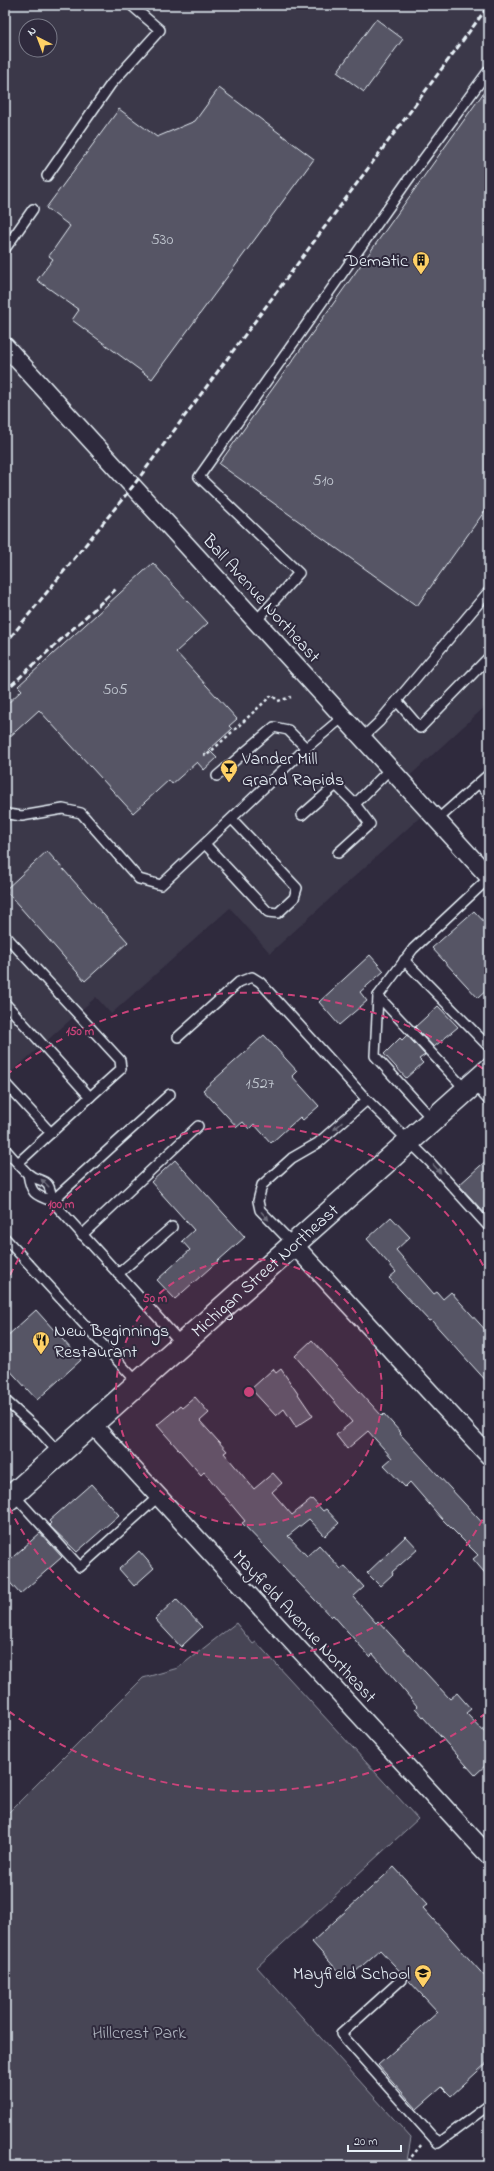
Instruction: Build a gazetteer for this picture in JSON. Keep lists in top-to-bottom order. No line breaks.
{"streets":{"main road":["Michigan Street Northeast"],"street":["Ball Avenue Northeast","Mayfield Avenue Northeast"]},"crossings":[["Michigan Street Northeast","Mayfield Avenue Northeast"]],"parks":["Hillcrest Park"],"places":{"building":["Dematic"],"bar":["Vander Mill Grand Rapids"],"restaurant":["New Beginnings Restaurant"],"school or university":["Mayfield School"]},"house_numbers":["530","510","505","1527"],"scale_bar":"20 m","north":"top left","rings":["150 m","100 m","50 m"]}
